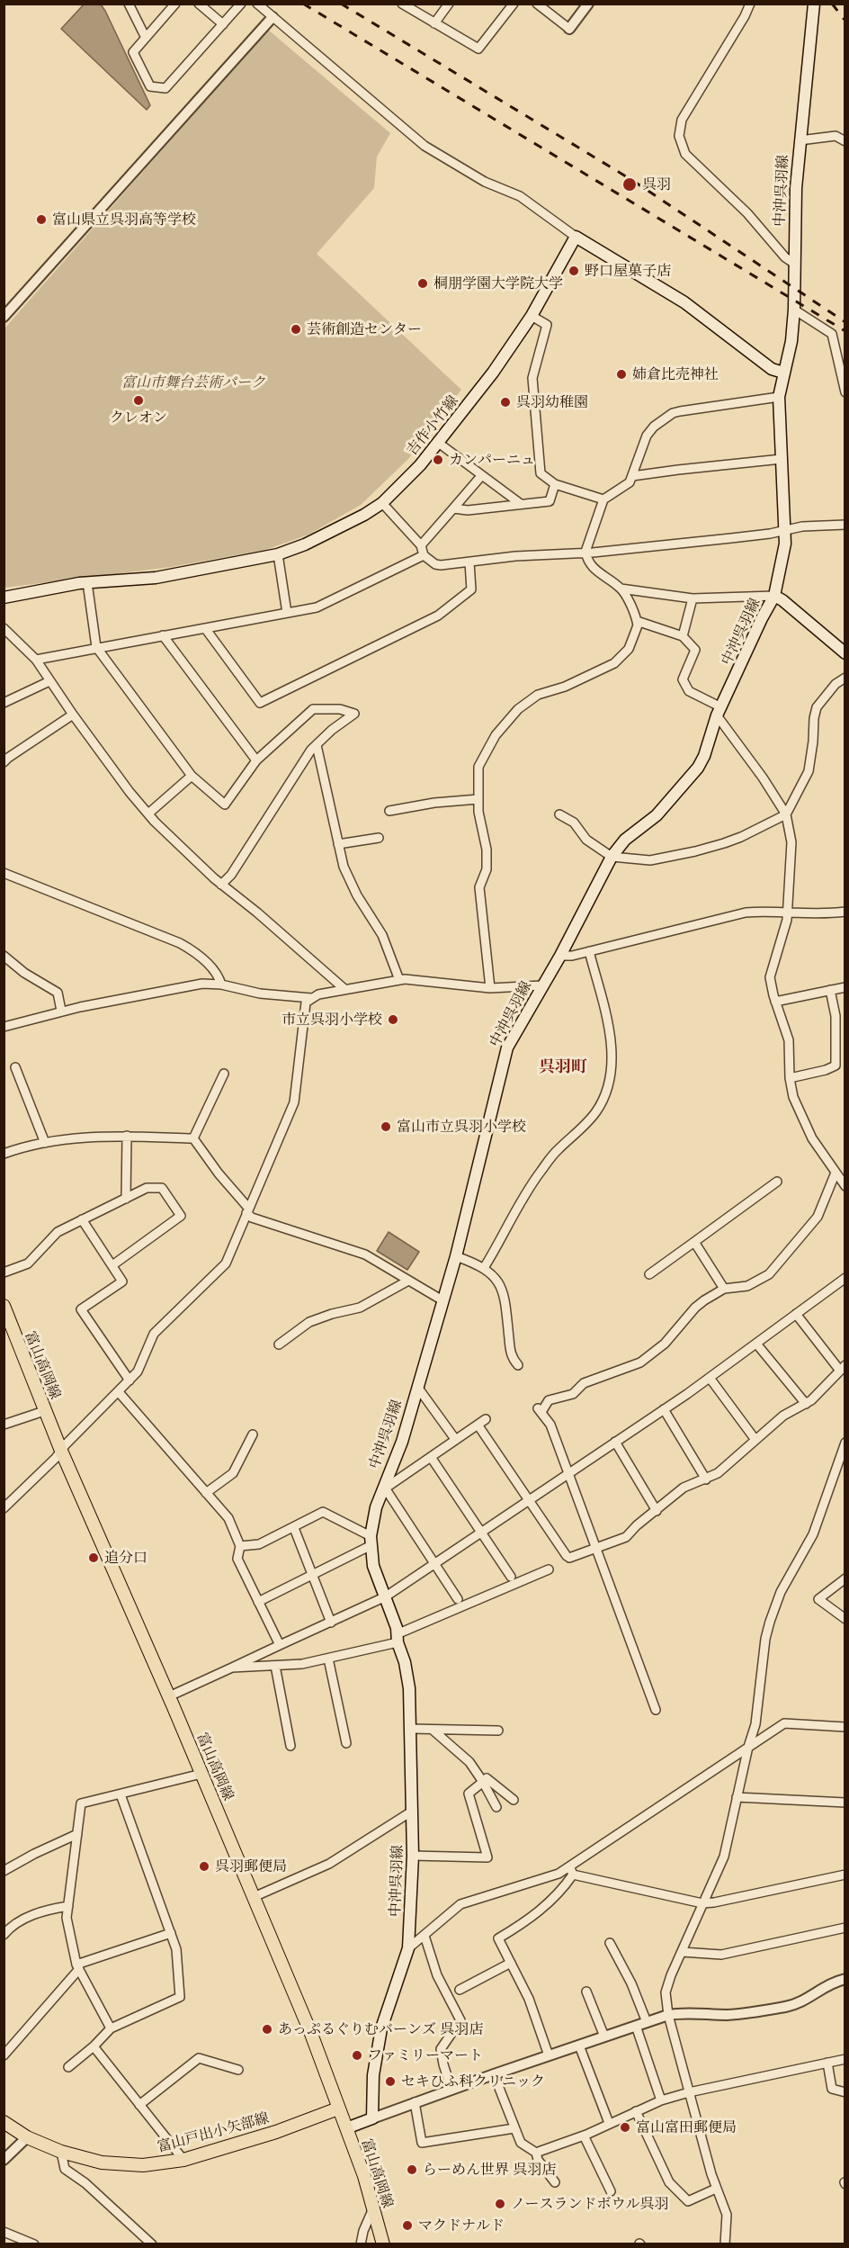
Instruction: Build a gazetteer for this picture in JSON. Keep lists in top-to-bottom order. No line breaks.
{"streets":{"main road":["中沖呉羽線","吉作小竹線","富山高岡線","富山戸出小矢部線"]},"crossings":[["富山高岡線","富山戸出小矢部線"]],"districts":["呉羽町"],"parks":["富山市舞台芸術パーク"],"places":["呉羽","富山県立呉羽高等学校","野口屋菓子店","桐朋学園大学院大学","芸術創造センター","姉倉比売神社","クレオン","呉羽幼稚園","カンパーニュ","市立呉羽小学校","富山市立呉羽小学校","追分口","呉羽郵便局","あっぷるぐりむバーンズ 呉羽店","ファミリーマート","セキひふ科クリニック","富山富田郵便局","らーめん世界 呉羽店","ノースランドボウル呉羽","マクドナルド"]}
